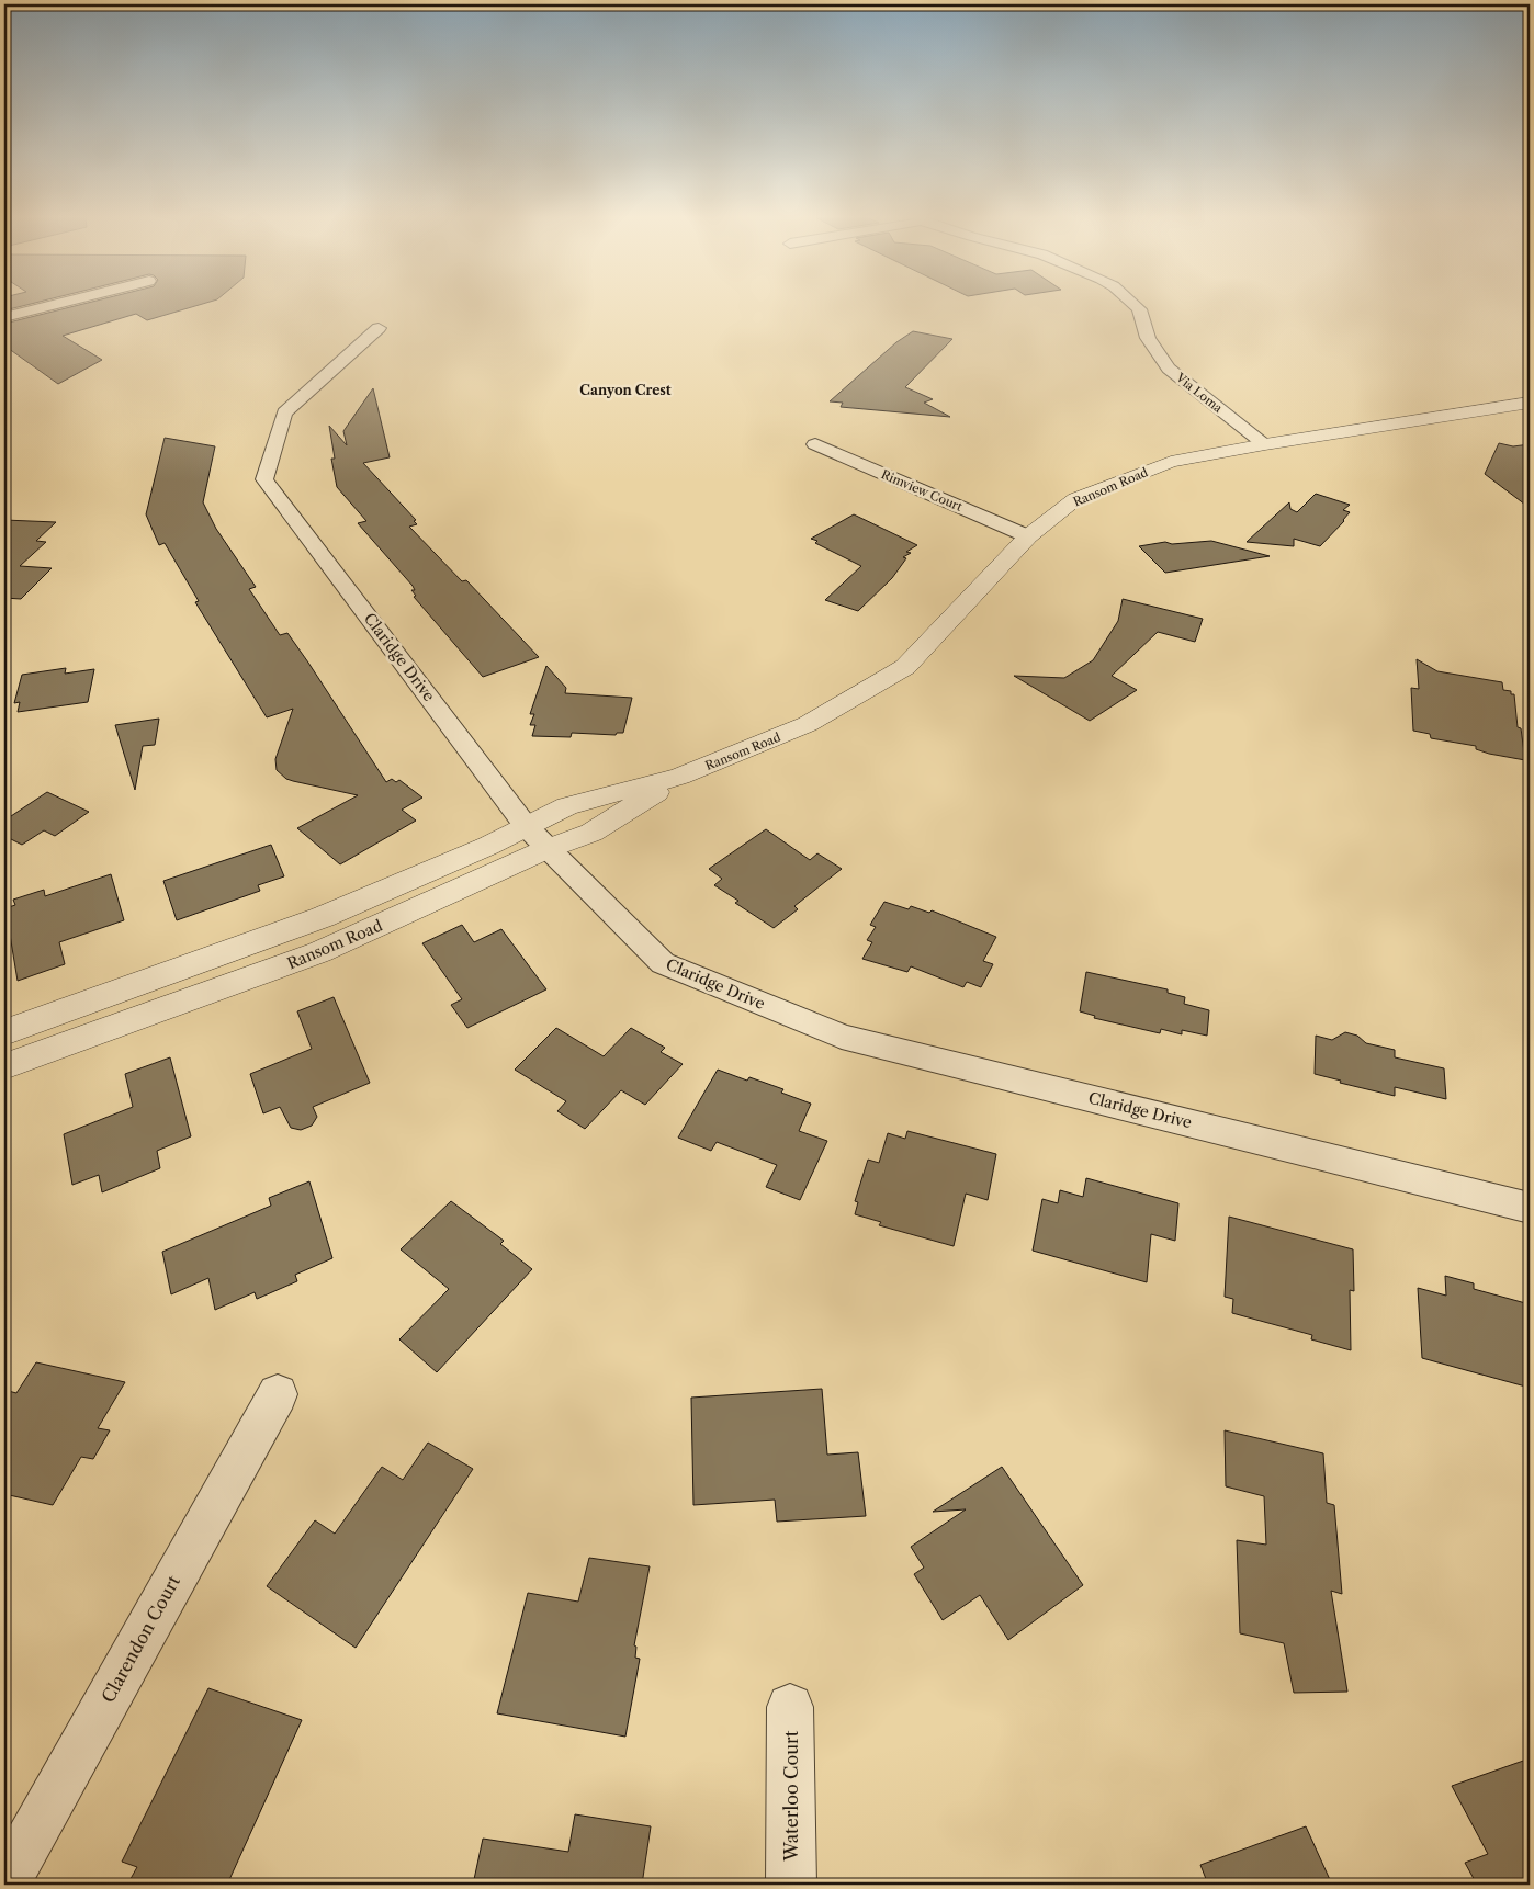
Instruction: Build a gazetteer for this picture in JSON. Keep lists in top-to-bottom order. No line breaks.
{"streets":{"street":["Via Loma","Ransom Road","Rimview Court","Claridge Drive","Clarendon Court","Waterloo Court"]},"crossings":[["Via Loma","Ransom Road"],["Ransom Road","Rimview Court"],["Ransom Road","Claridge Drive"]],"districts":["Canyon Crest"]}
